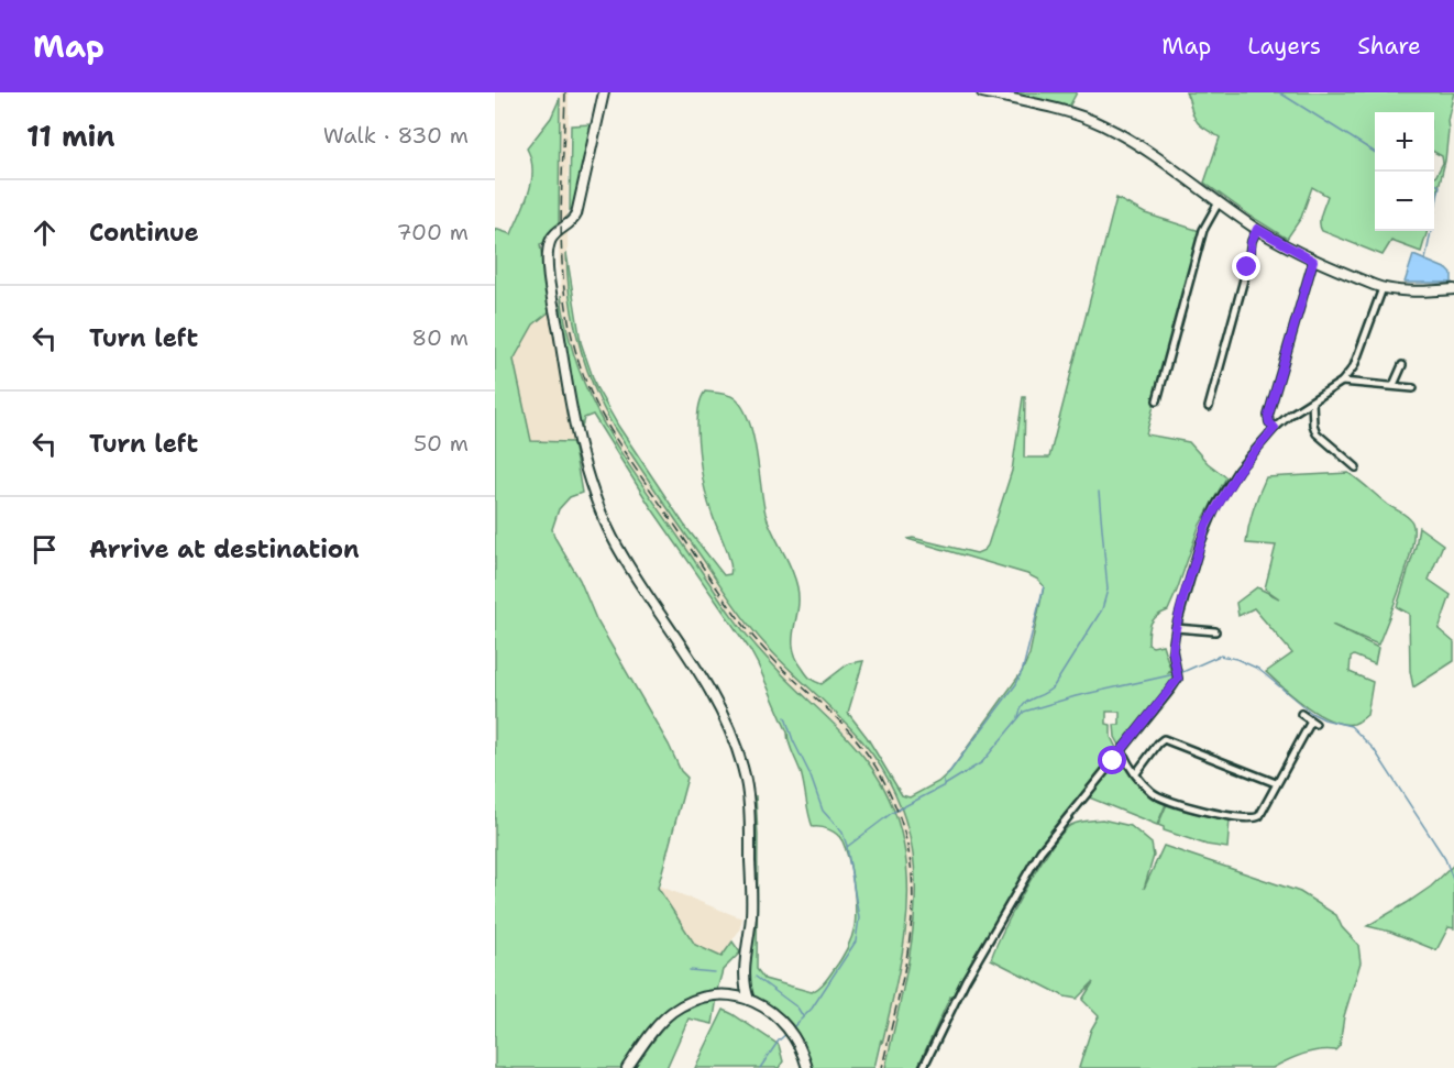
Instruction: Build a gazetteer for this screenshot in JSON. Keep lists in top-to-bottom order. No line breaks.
{"page":{"header":"Map","nav":["Map","Layers","Share"],"heading":["11 min","Walk · 830 m"],"map_buttons":["+","−"],"list":[["Continue","700 m"],["Turn left","80 m"],["Turn left","50 m"],"Arrive at destination"]}}
